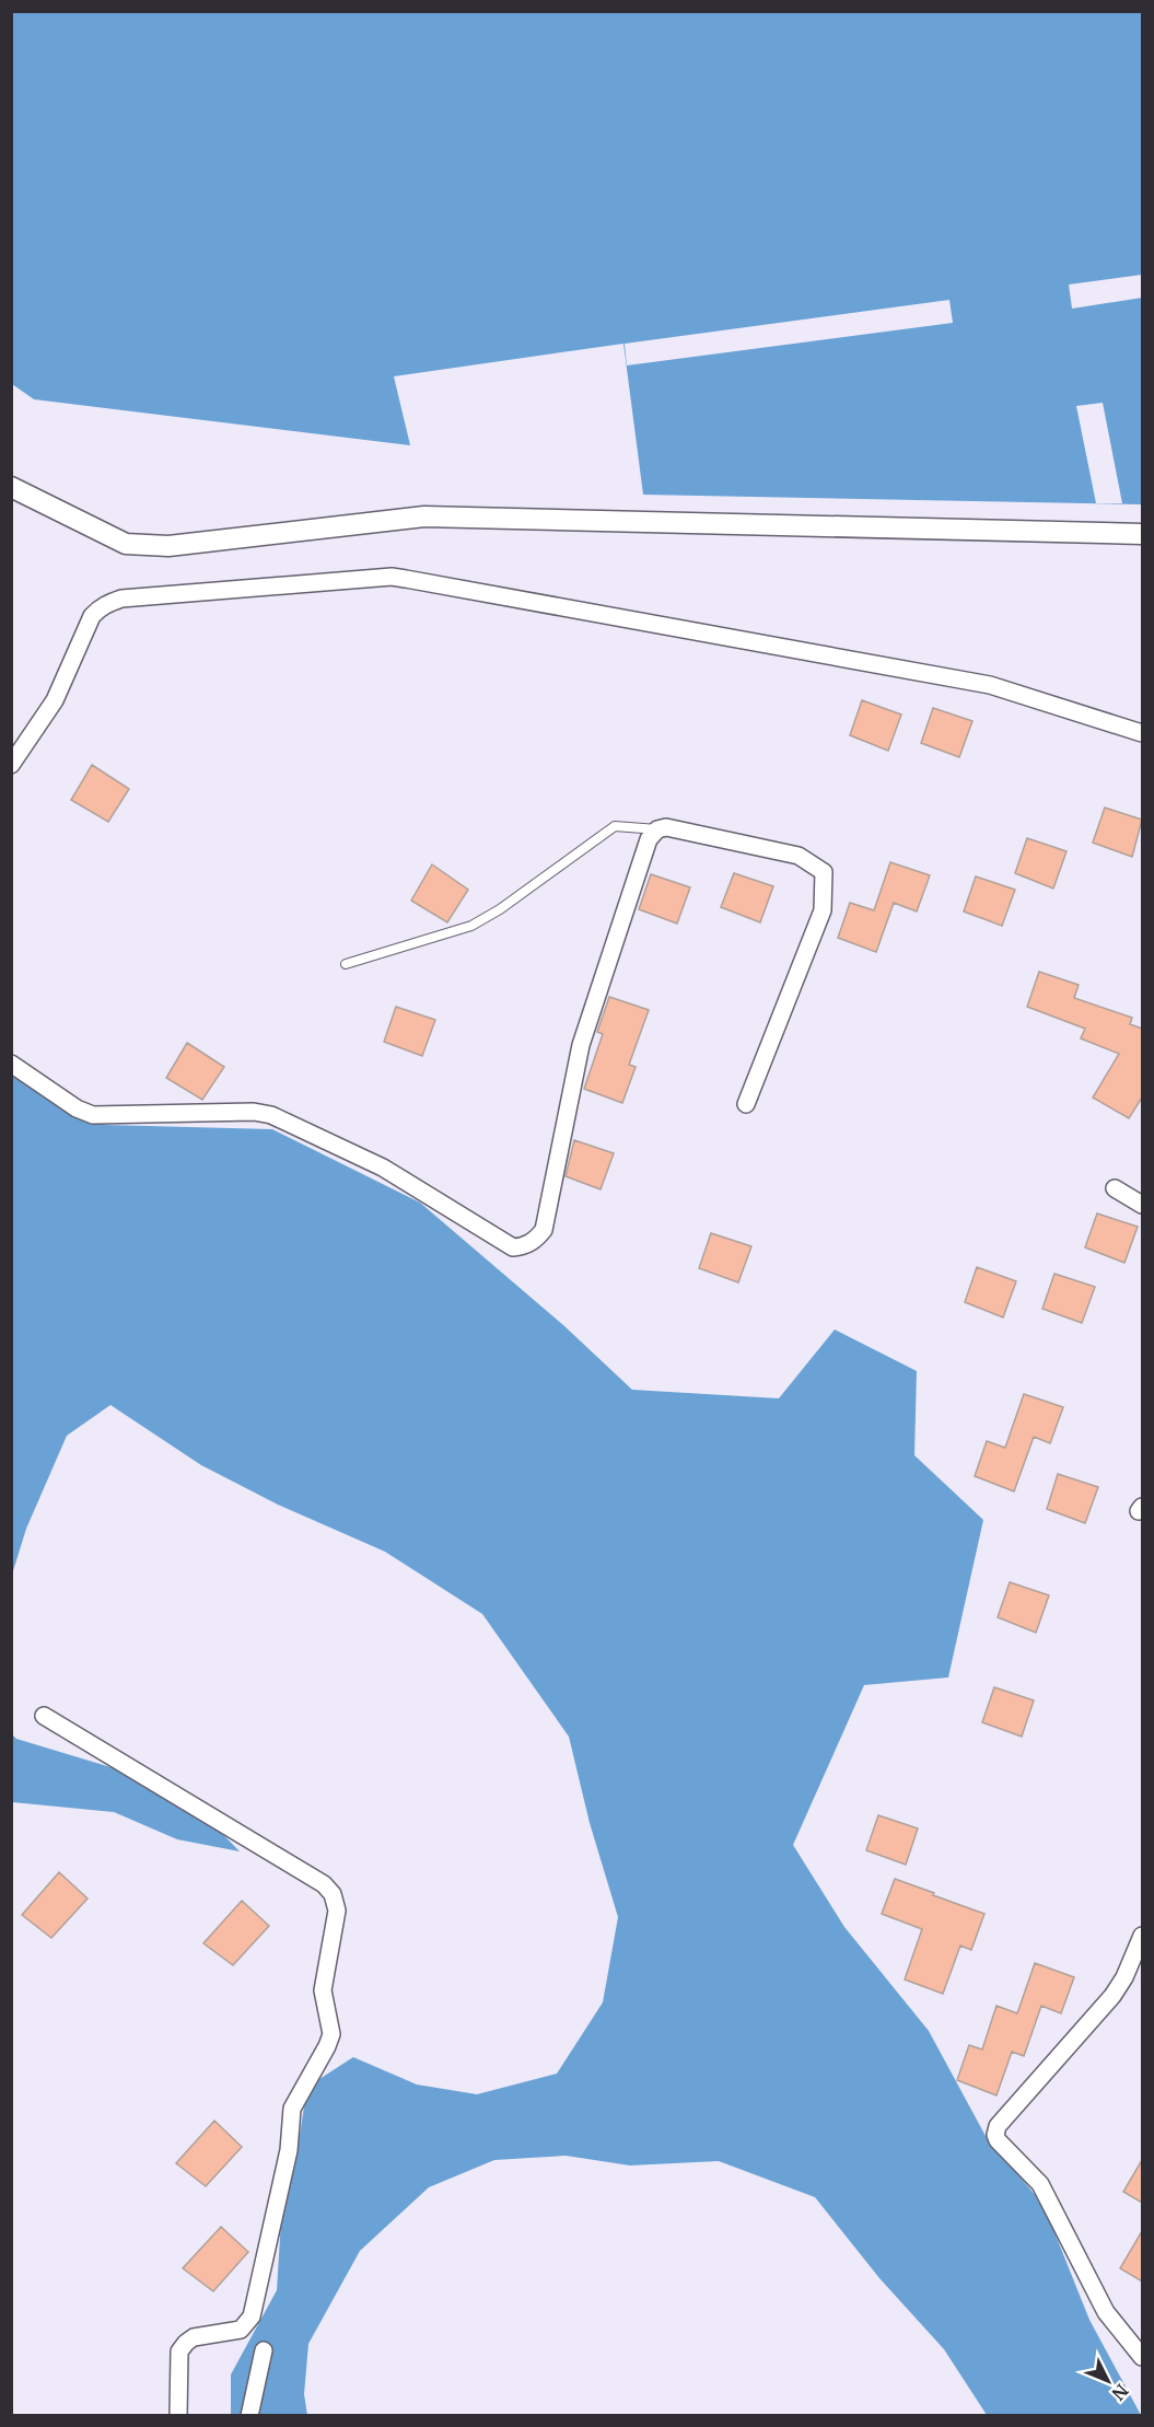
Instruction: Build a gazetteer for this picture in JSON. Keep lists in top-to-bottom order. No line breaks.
{"north":"bottom right"}
